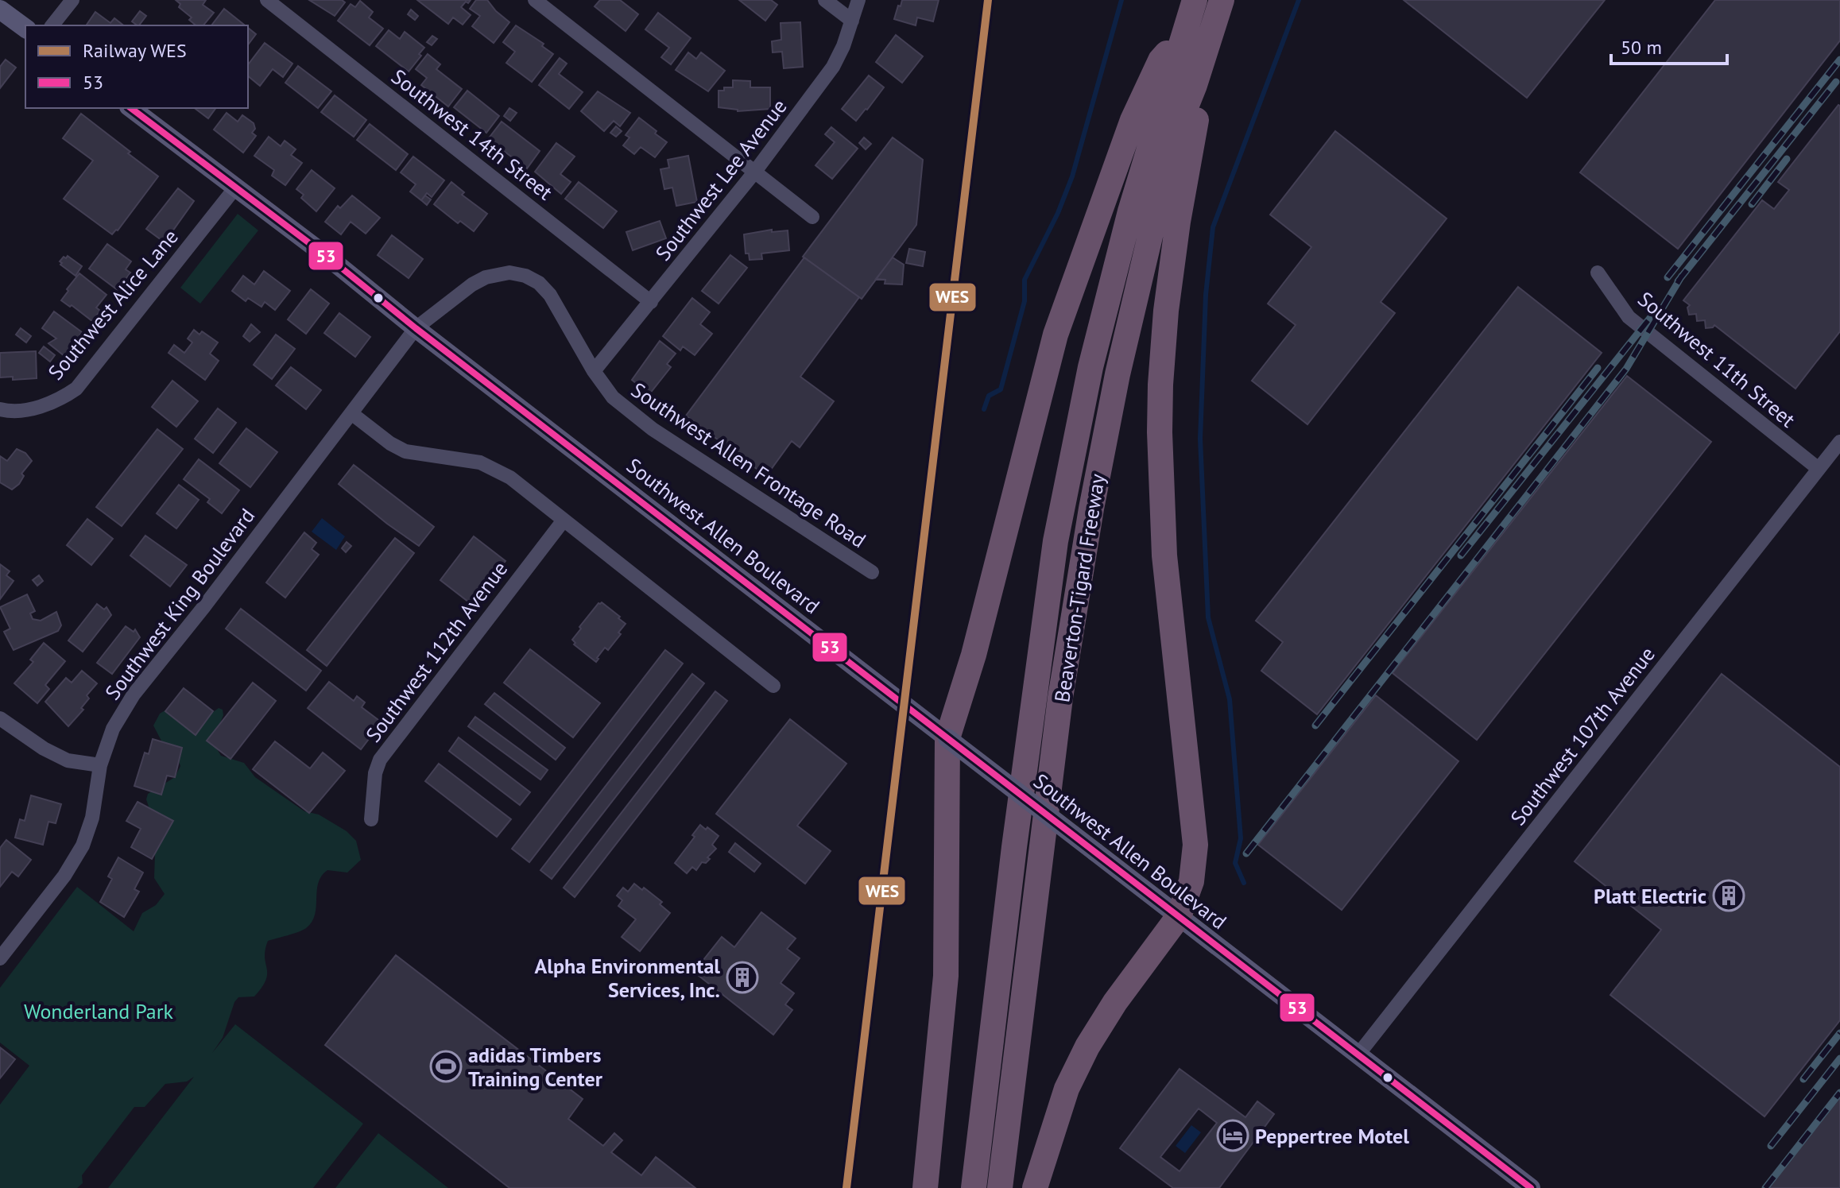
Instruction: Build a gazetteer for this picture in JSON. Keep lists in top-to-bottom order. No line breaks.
{"streets":{"highway":["Beaverton-Tigard Freeway"],"main road":["Southwest Allen Boulevard"],"street":["Southwest 14th Street","Southwest Lee Avenue","Southwest Alice Lane","Southwest 11th Street","Southwest Allen Frontage Road","Southwest King Boulevard","Southwest 112th Avenue","Southwest 107th Avenue"]},"crossings":[["Southwest 14th Street","Southwest Lee Avenue"],["Southwest Lee Avenue","Southwest Allen Frontage Road"],["Southwest Alice Lane","Southwest Allen Boulevard"],["Southwest 11th Street","Southwest 107th Avenue"],["Southwest Allen Frontage Road","Southwest Allen Boulevard"],["Southwest Allen Frontage Road","Southwest King Boulevard"],["Southwest Allen Boulevard","Southwest King Boulevard"],["Southwest Allen Boulevard","Southwest 107th Avenue"]],"parks":["Wonderland Park"],"places":{"building":["Platt Electric","Alpha Environmental Services, Inc."],"sports":["adidas Timbers Training Center"],"hotel":["Peppertree Motel"]},"lines":["rail line WES","transit line 53"],"legend":["Railway WES","53"],"scale_bar":"50 m"}
